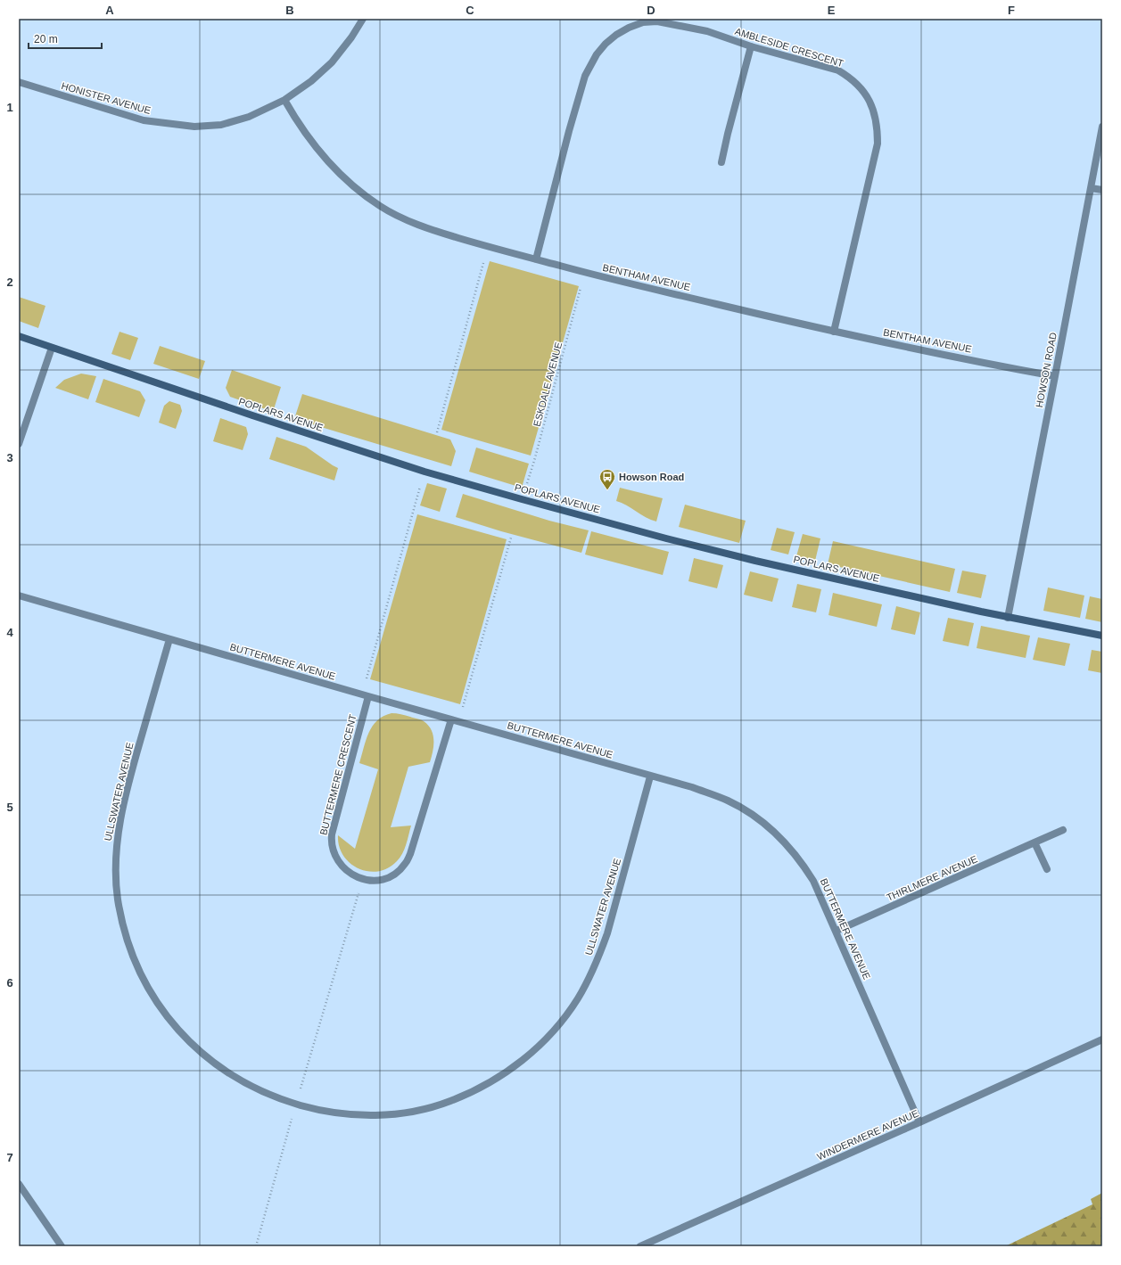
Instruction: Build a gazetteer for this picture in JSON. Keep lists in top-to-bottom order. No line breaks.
{"streets":{"street":["AMBLESIDE CRESCENT","HONISTER AVENUE","BENTHAM AVENUE","HOWSON ROAD","POPLARS AVENUE","BUTTERMERE AVENUE","BUTTERMERE CRESCENT","ULLSWATER AVENUE","THIRLMERE AVENUE","WINDERMERE AVENUE"],"path":["ESKDALE AVENUE"]},"crossings":[["AMBLESIDE CRESCENT","BENTHAM AVENUE"],["HONISTER AVENUE","BENTHAM AVENUE"],["BENTHAM AVENUE","HOWSON ROAD"],["BENTHAM AVENUE","ESKDALE AVENUE"],["HOWSON ROAD","POPLARS AVENUE"],["ESKDALE AVENUE","POPLARS AVENUE"],["BUTTERMERE AVENUE","BUTTERMERE CRESCENT"],["BUTTERMERE AVENUE","ULLSWATER AVENUE"],["BUTTERMERE AVENUE","THIRLMERE AVENUE"],["BUTTERMERE AVENUE","WINDERMERE AVENUE"]],"places":{"bus stop":["Howson Road"]},"scale_bar":"20 m","grid":{"columns":["A","B","C","D","E","F"],"rows":["1","2","3","4","5","6","7"]}}
